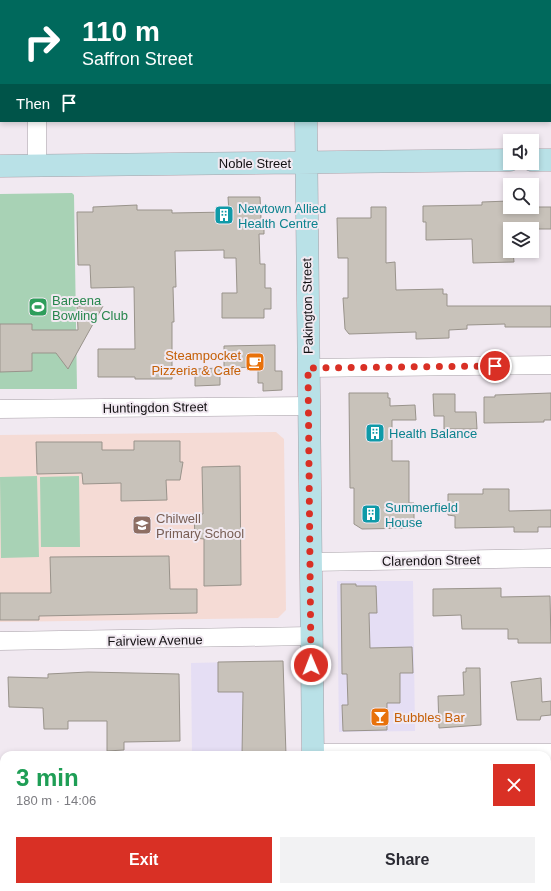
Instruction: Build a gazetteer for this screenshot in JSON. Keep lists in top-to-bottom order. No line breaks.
{"streets":{"street":["Noble Street","Pakington Street","Huntingdon Street","Clarendon Street","Fairview Avenue"]},"crossings":[["Noble Street","Pakington Street"],["Pakington Street","Huntingdon Street"],["Pakington Street","Clarendon Street"],["Pakington Street","Fairview Avenue"]],"places":{"building":["Newtown Allied Health Centre","Health Balance","Summerfield House"],"sports":["Bareena Bowling Club"],"cafe":["Steampocket Pizzeria & Cafe"],"school or university":["Chilwell Primary School"],"bar":["Bubbles Bar"]},"page":{"turn":["110 m","Saffron Street"],"then":"Then","heading":["3 min","180 m · 14:06"],"buttons":["Exit","Share"]}}
